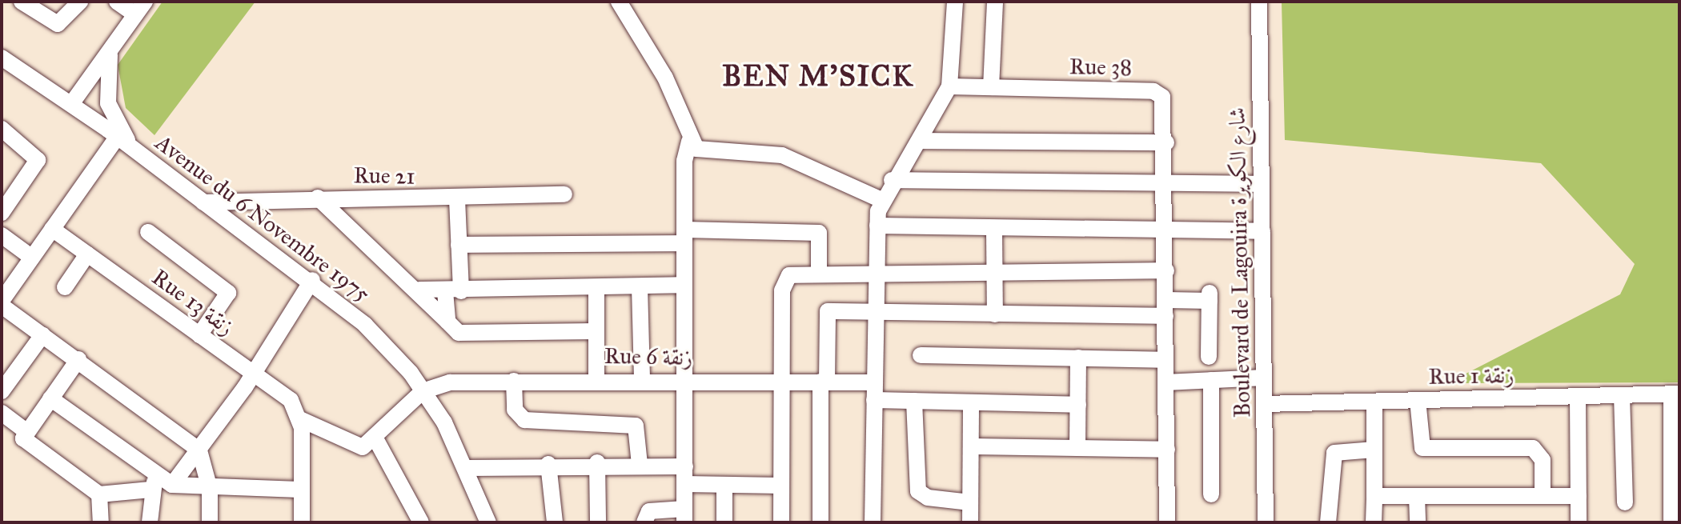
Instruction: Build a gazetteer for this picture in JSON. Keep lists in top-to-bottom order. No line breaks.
{"streets":{"street":["Rue 38","Rue 21","Avenue du 6 Novembre 1975","Boulevard de Lagouira شارع الكويرة","Rue 13 زنقة","Rue 6 زنقة","Rue 1 زنقة"]},"crossings":[["Rue 21","Avenue du 6 Novembre 1975"],["Avenue du 6 Novembre 1975","Rue 6 زنقة"],["Boulevard de Lagouira شارع الكويرة","Rue 1 زنقة"]],"districts":["BEN M'SICK"]}
